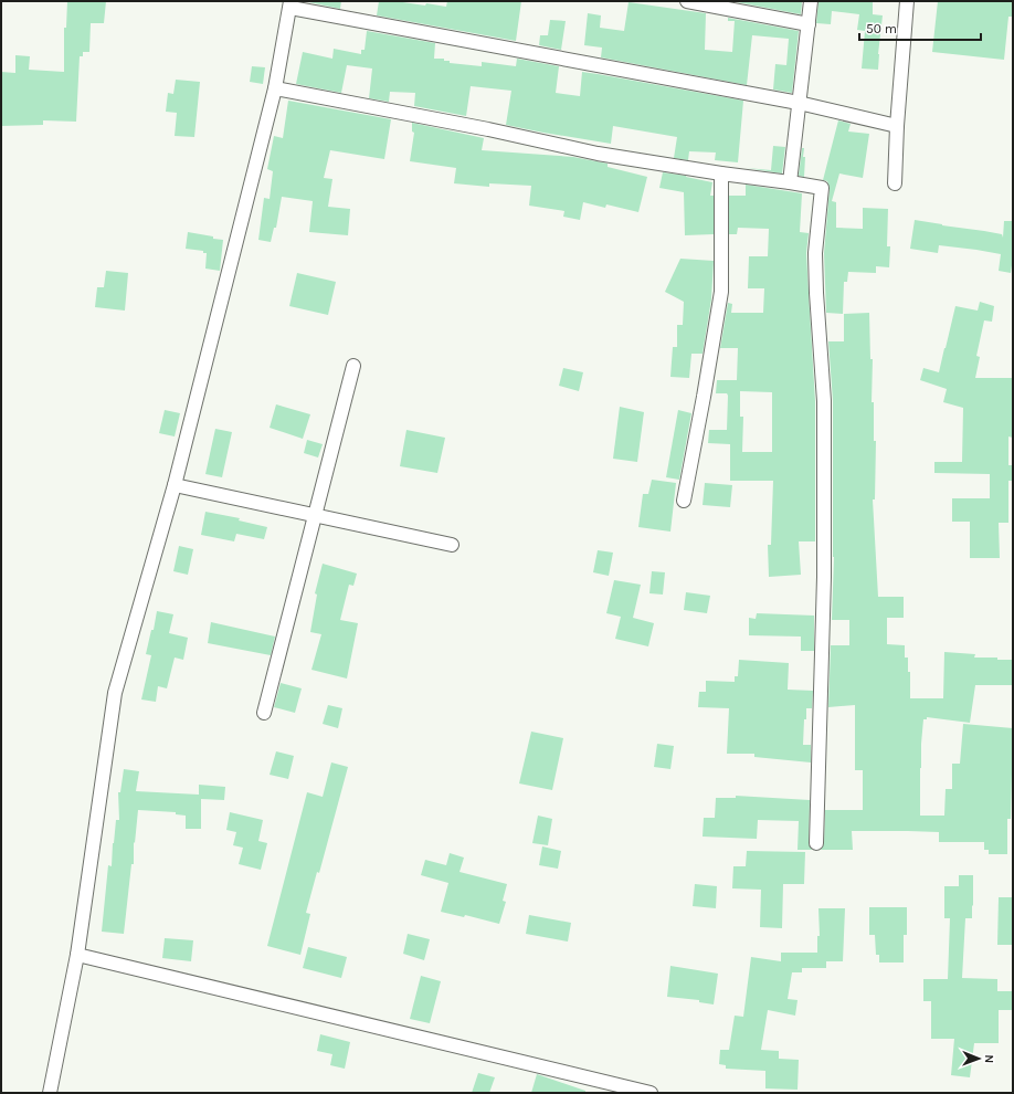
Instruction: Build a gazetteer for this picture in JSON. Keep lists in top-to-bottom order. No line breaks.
{"scale_bar":"50 m","north":"right"}
